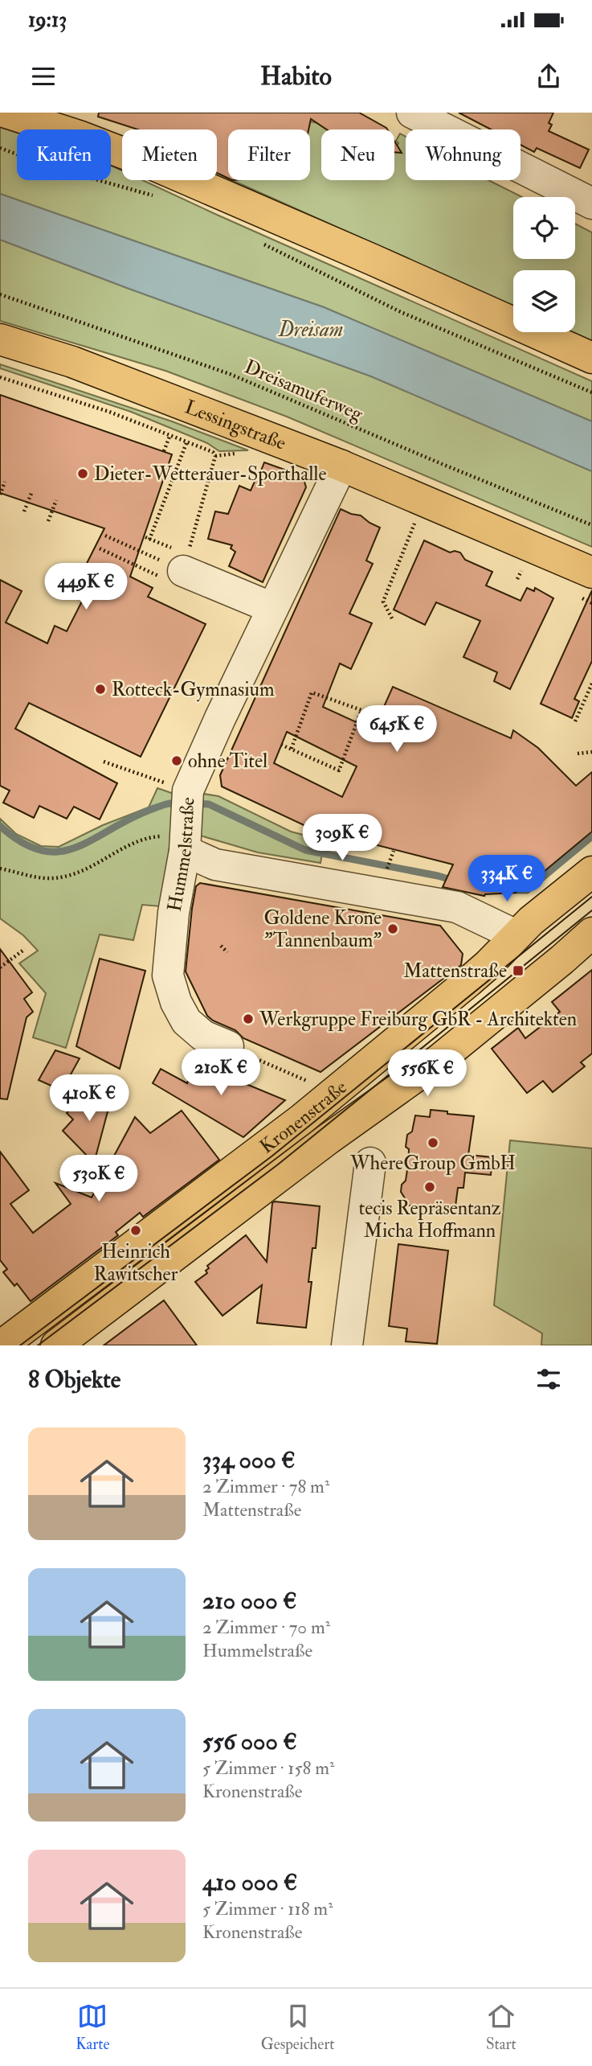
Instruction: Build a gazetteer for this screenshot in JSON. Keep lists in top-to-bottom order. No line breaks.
{"streets":{"main road":["Lessingstraße","Kronenstraße"],"street":["Hummelstraße"],"path":["Dreisamuferweg"]},"crossings":[["Lessingstraße","Hummelstraße"]],"water":["Dreisam"],"places":{"other":["Dieter-Wetterauer-Sporthalle","Rotteck-Gymnasium","ohne Titel","Goldene Krone \"Tannenbaum\"","Werkgruppe Freiburg GbR - Architekten","WhereGroup GmbH","tecis Repräsentanz Micha Hoffmann","Heinrich Rawitscher"],"transit":["Mattenstraße"]},"page":{"status":"19:13","header":"Habito","chip":["Kaufen","Mieten","Filter","Neu","Wohnung"],"price":["449K €","645K €","309K €","334K €","210K €","556K €","410K €","530K €"],"heading":"8 Objekte","list":[{"name":"334 000 €","note":"2 Zimmer · 78 m² · Mattenstraße"},{"name":"210 000 €","note":"2 Zimmer · 70 m² · Hummelstraße"},{"name":"556 000 €","note":"5 Zimmer · 158 m² · Kronenstraße"},{"name":"410 000 €","note":"5 Zimmer · 118 m² · Kronenstraße"}],"tabs":["Karte","Gespeichert","Start"]}}
